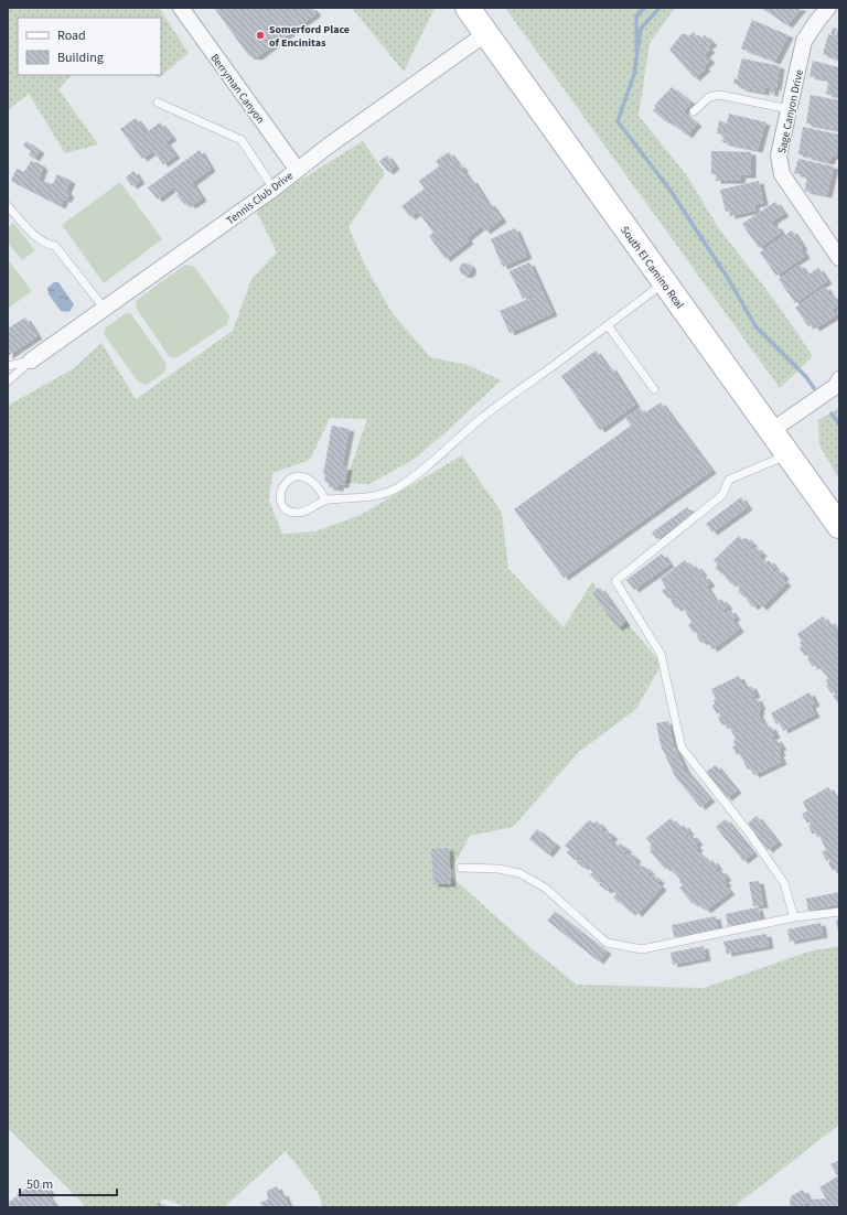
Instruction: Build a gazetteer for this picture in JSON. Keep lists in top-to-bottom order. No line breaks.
{"streets":{"main road":["South El Camino Real"],"street":["Berryman Canyon","Sage Canyon Drive","Tennis Club Drive"]},"crossings":[["Berryman Canyon","Tennis Club Drive"],["Tennis Club Drive","South El Camino Real"]],"places":["Somerford Place of Encinitas"],"legend":["Road","Building"],"scale_bar":"50 m"}
